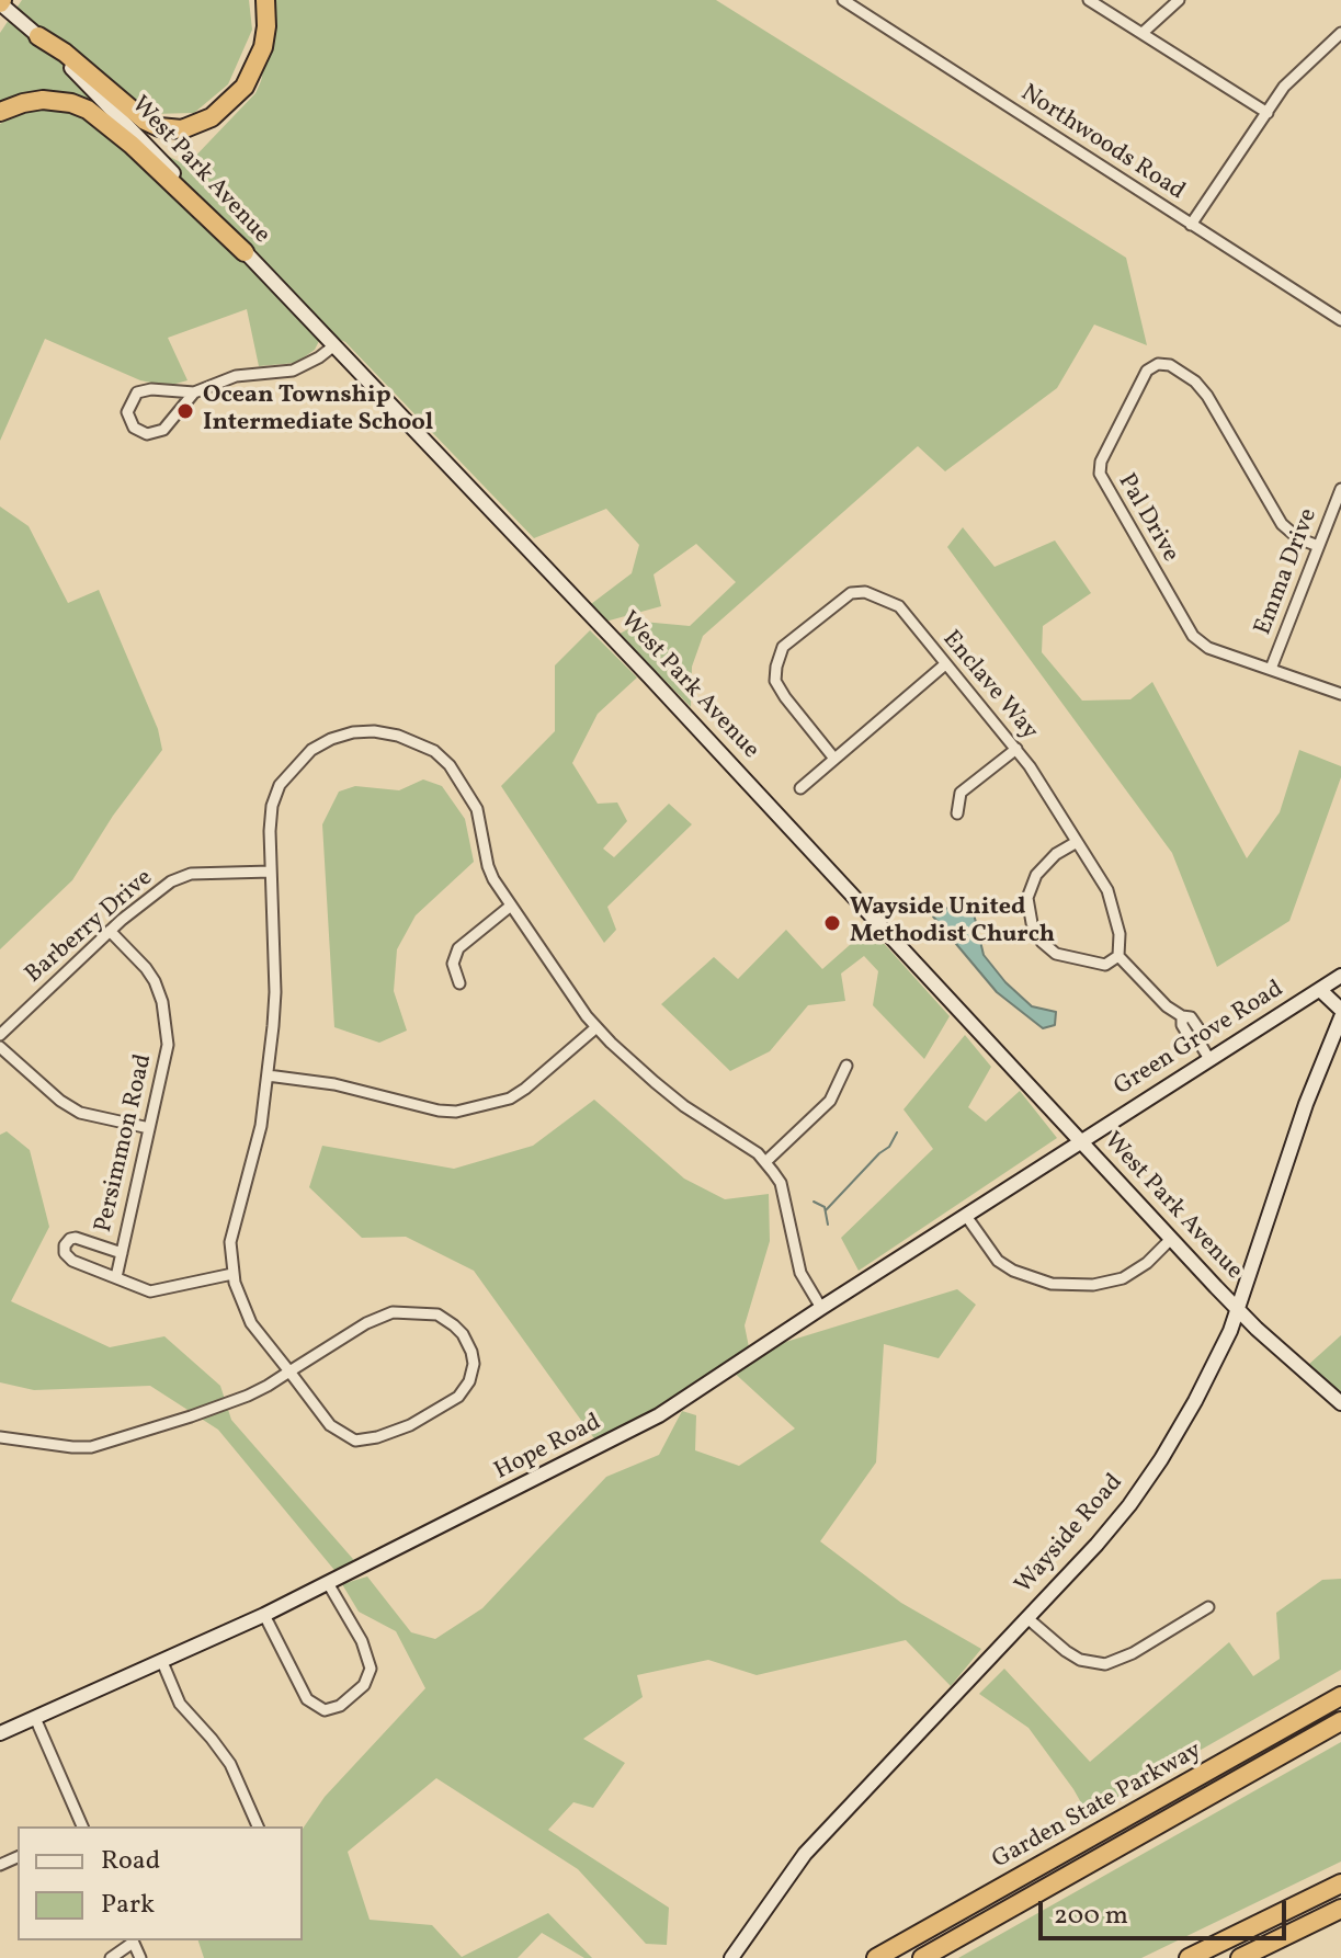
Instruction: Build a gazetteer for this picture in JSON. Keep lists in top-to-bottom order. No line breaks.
{"streets":{"highway":["Garden State Parkway"],"street":["Northwoods Road","West Park Avenue","Pal Drive","Emma Drive","Enclave Way","Barberry Drive","Green Grove Road","Persimmon Road","Hope Road","Wayside Road"]},"crossings":[["West Park Avenue","Green Grove Road"],["West Park Avenue","Hope Road"],["West Park Avenue","Wayside Road"],["Pal Drive","Emma Drive"],["Barberry Drive","Persimmon Road"],["Green Grove Road","Hope Road"]],"places":["Ocean Township Intermediate School","Wayside United Methodist Church"],"legend":["Road","Park"],"scale_bar":"200 m"}
